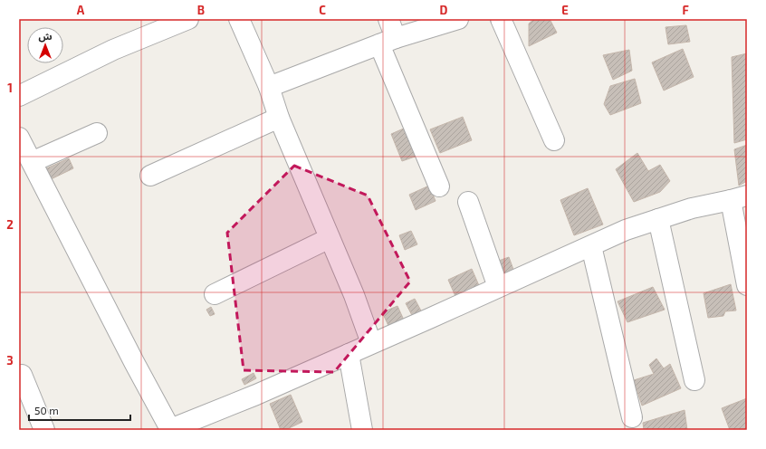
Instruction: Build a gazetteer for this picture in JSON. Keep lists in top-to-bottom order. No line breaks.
{"scale_bar":"50 m","north":"top","grid":{"columns":["A","B","C","D","E","F"],"rows":["1","2","3"]}}
